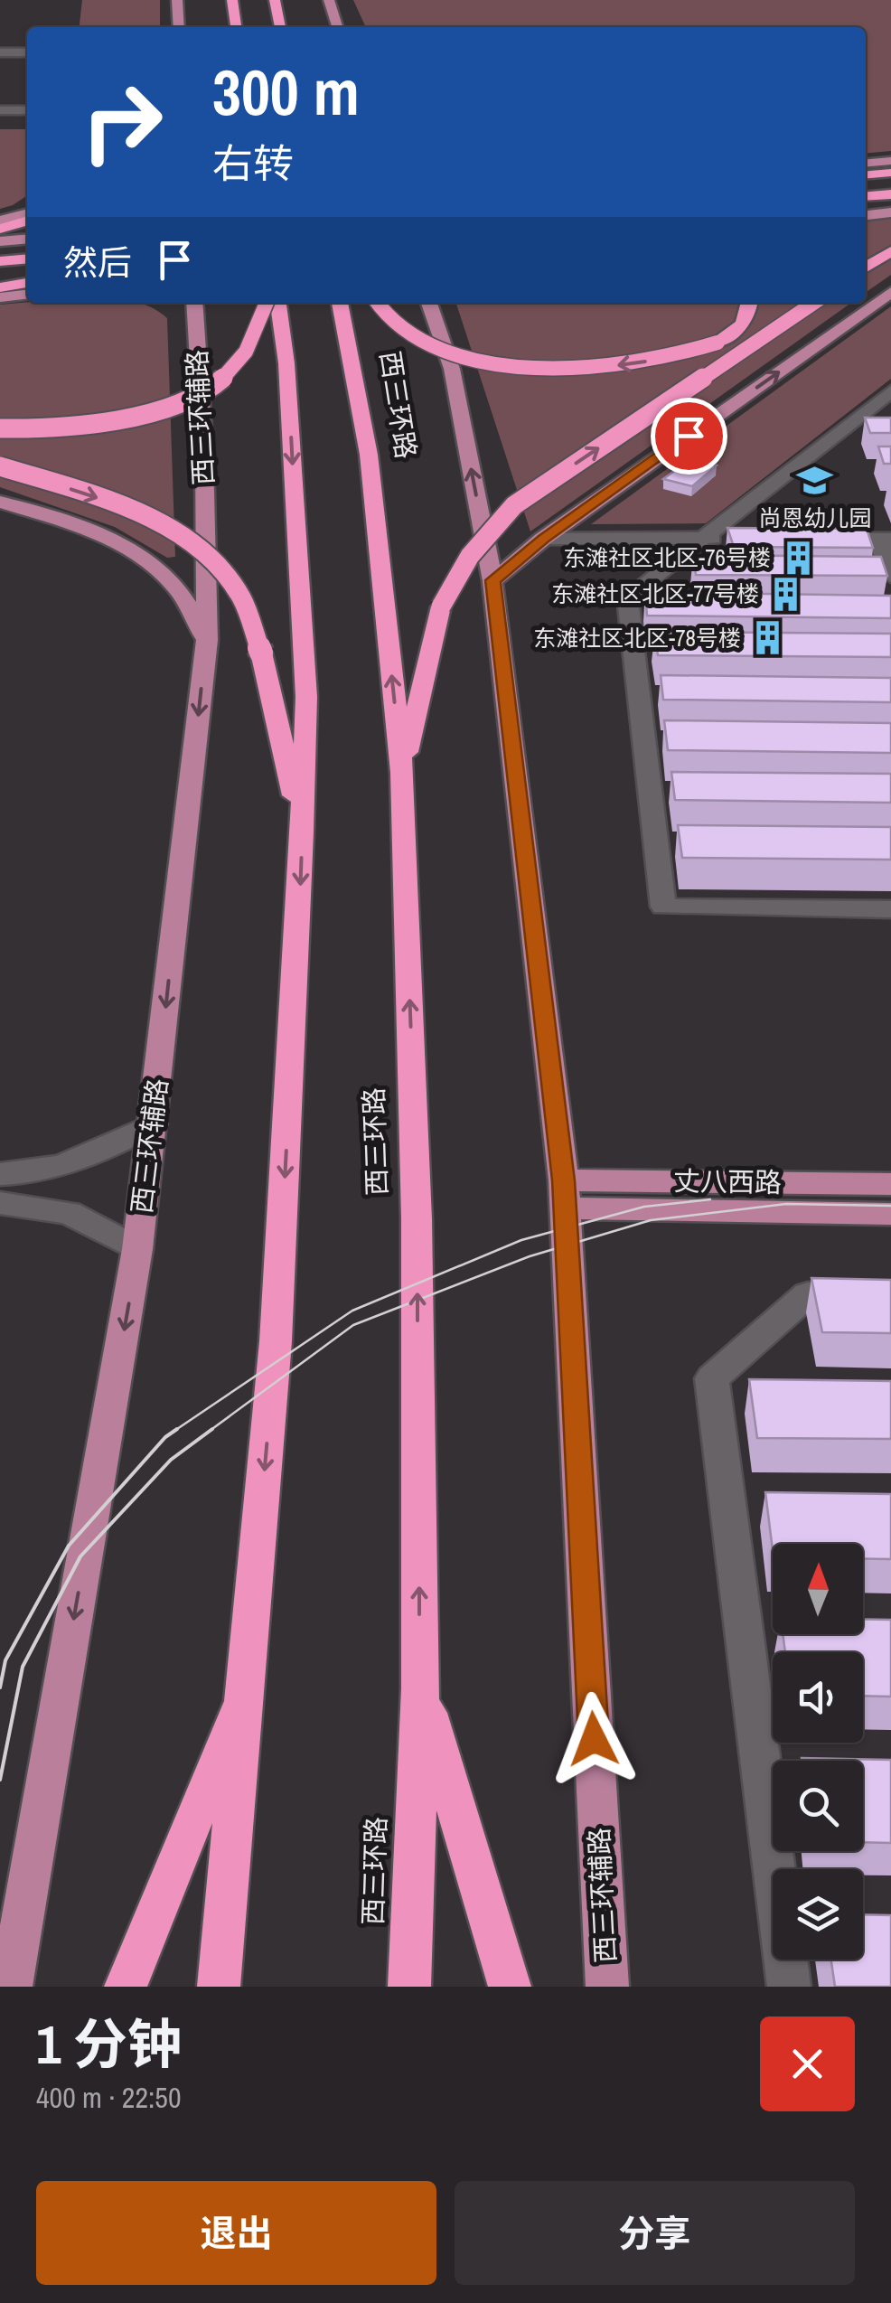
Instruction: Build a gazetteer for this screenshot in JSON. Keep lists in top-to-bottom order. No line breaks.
{"streets":{"highway":["西三环路"],"main road":["西三环辅路","丈八西路"]},"crossings":[["西三环辅路","丈八西路"]],"places":{"school or university":["尚恩幼儿园"],"building":["东滩社区北区-76号楼","东滩社区北区-77号楼","东滩社区北区-78号楼"]},"north":"top","page":{"turn":["300 m","右转"],"then":"然后","heading":["1 分钟","400 m · 22:50"],"buttons":["退出","分享"]}}
